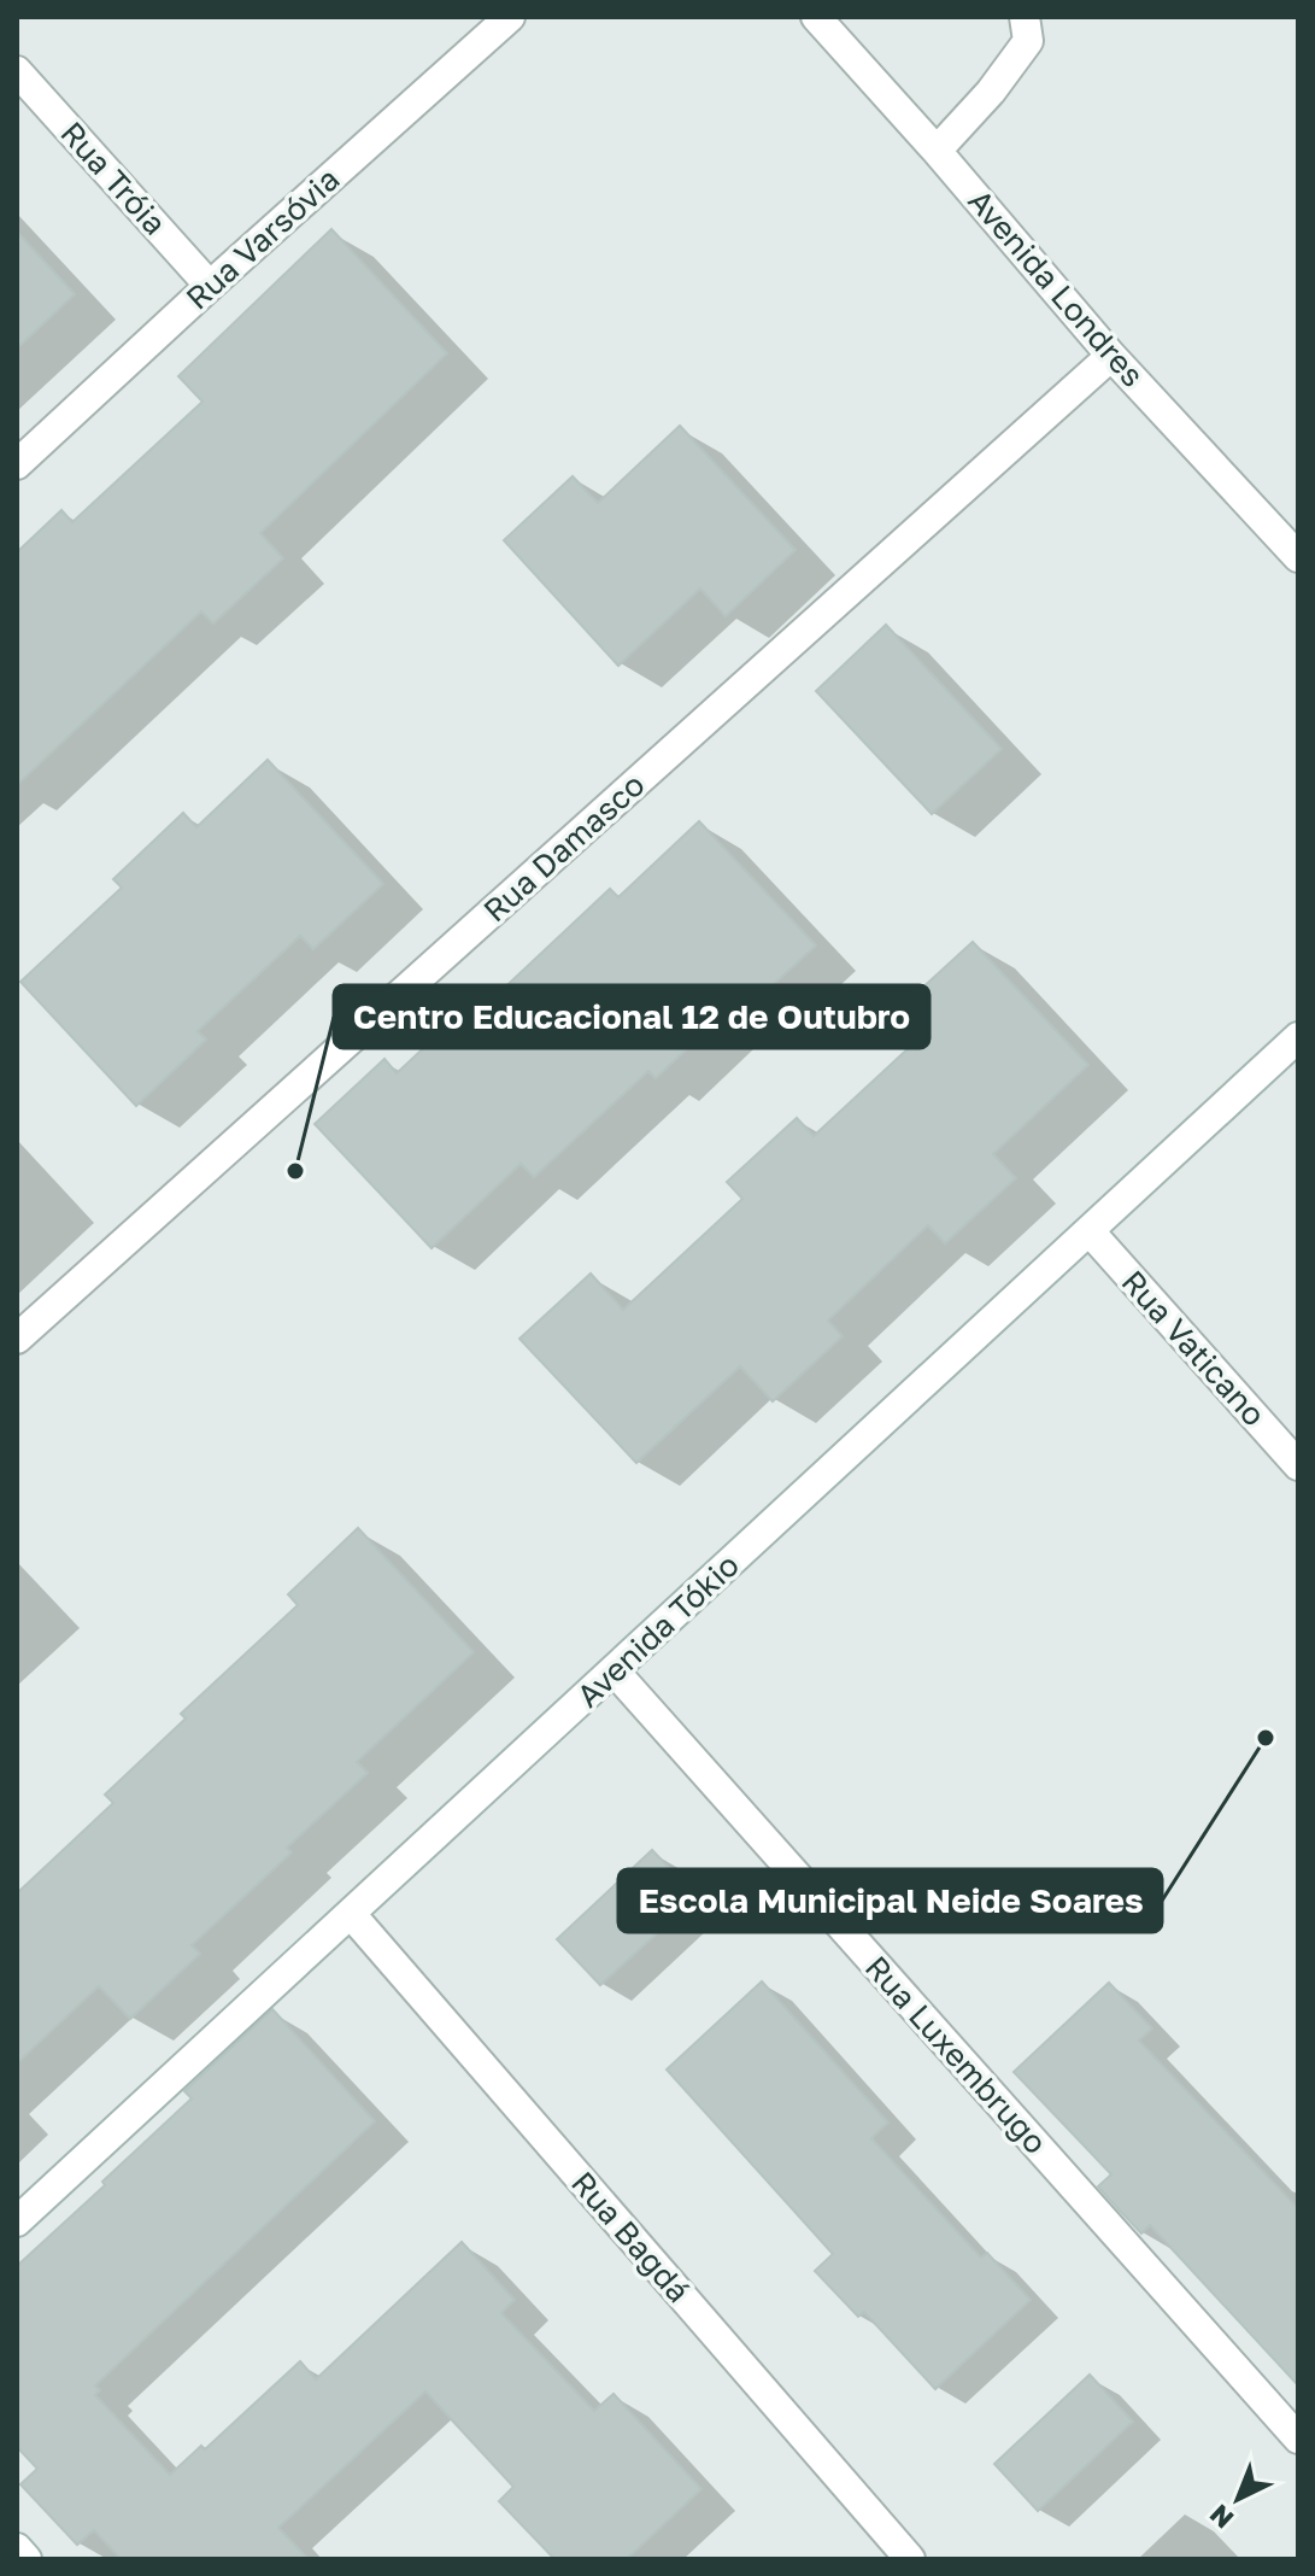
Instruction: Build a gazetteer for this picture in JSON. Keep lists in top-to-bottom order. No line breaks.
{"streets":{"street":["Rua Tróia","Rua Varsóvia","Avenida Londres","Rua Damasco","Rua Vaticano","Avenida Tókio","Rua Luxembrugo","Rua Bagdá"]},"crossings":[["Rua Tróia","Rua Varsóvia"],["Avenida Londres","Rua Damasco"],["Rua Vaticano","Avenida Tókio"],["Avenida Tókio","Rua Luxembrugo"],["Avenida Tókio","Rua Bagdá"]],"places":["Centro Educacional 12 de Outubro","Escola Municipal Neide Soares"],"north":"bottom left"}
